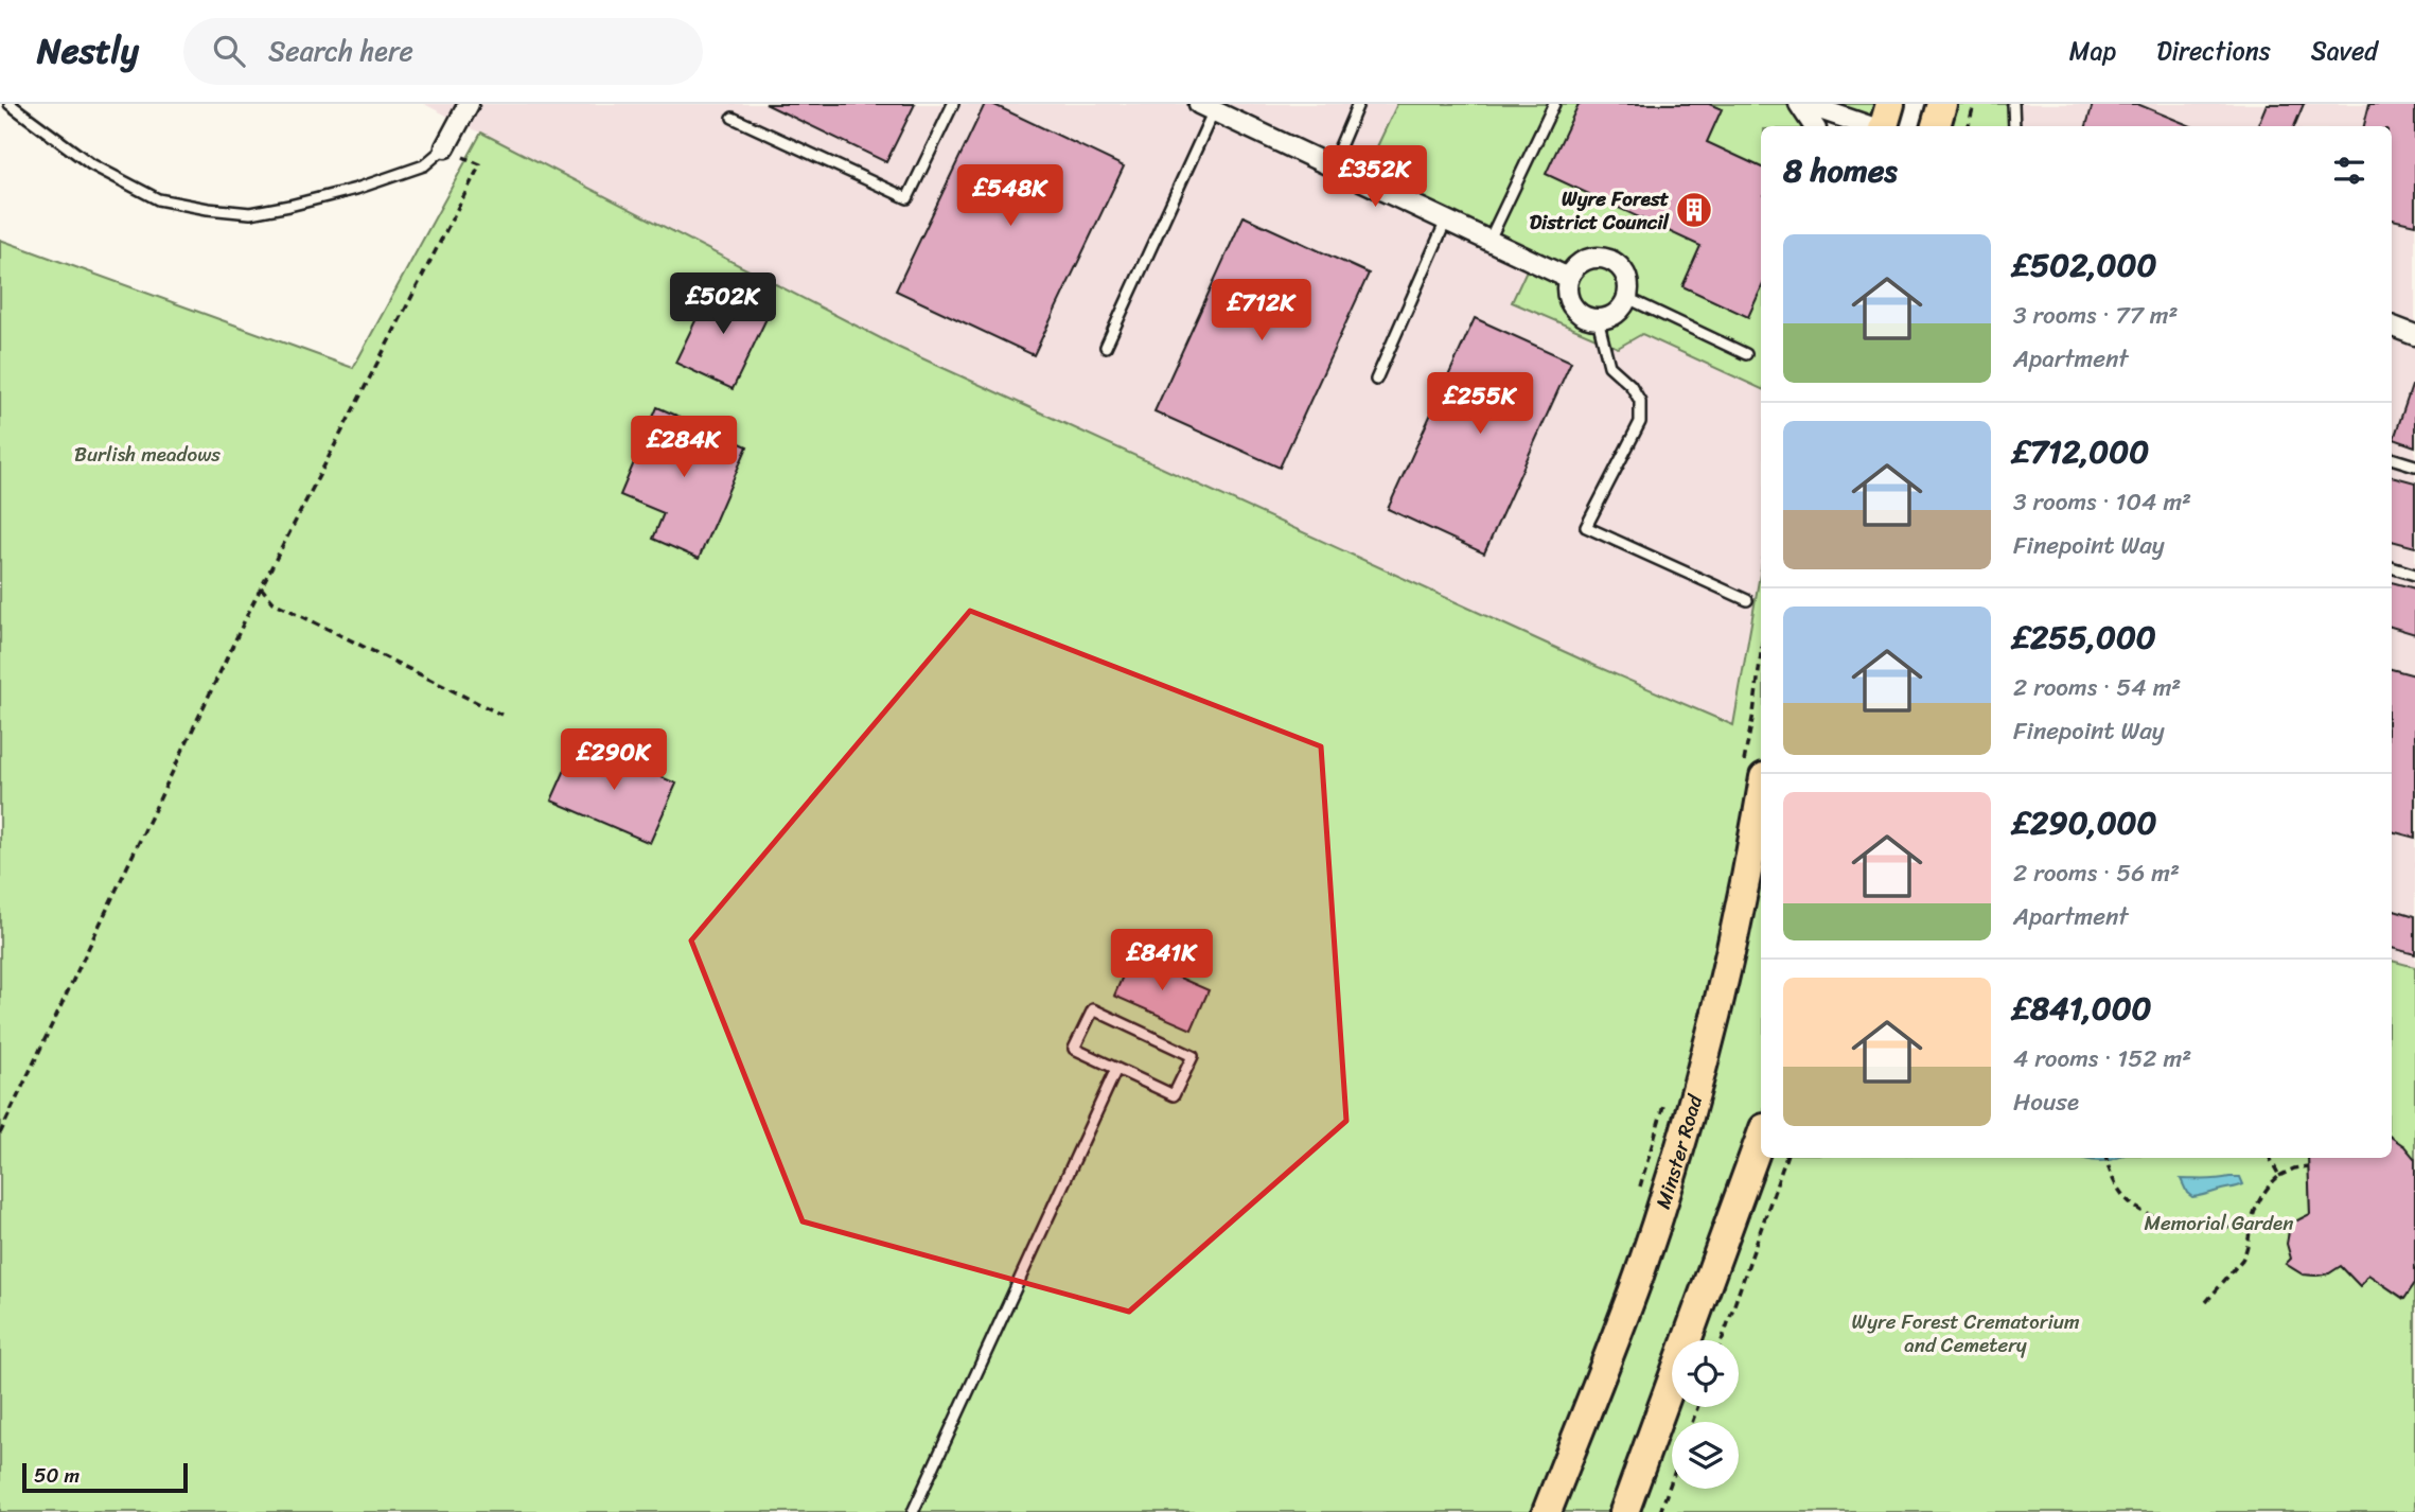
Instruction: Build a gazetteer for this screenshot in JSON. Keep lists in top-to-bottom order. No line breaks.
{"streets":{"main road":["Minster Road"]},"parks":["Burlish meadows","Memorial Garden","Wyre Forest Crematorium and Cemetery"],"places":{"building":["Wyre Forest District Council"]},"scale_bar":"50 m","page":{"header":"Nestly","search":"Search here","nav":["Map","Directions","Saved"],"heading":"8 homes","price":["£352K","£548K","£502K","£712K","£255K","£284K","£290K","£841K"],"list":[{"name":"£502,000","note":"3 rooms · 77 m² · Apartment"},{"name":"£712,000","note":"3 rooms · 104 m² · Finepoint Way"},{"name":"£255,000","note":"2 rooms · 54 m² · Finepoint Way"},{"name":"£290,000","note":"2 rooms · 56 m² · Apartment"},{"name":"£841,000","note":"4 rooms · 152 m² · House"}],"scale":"50 m"}}
